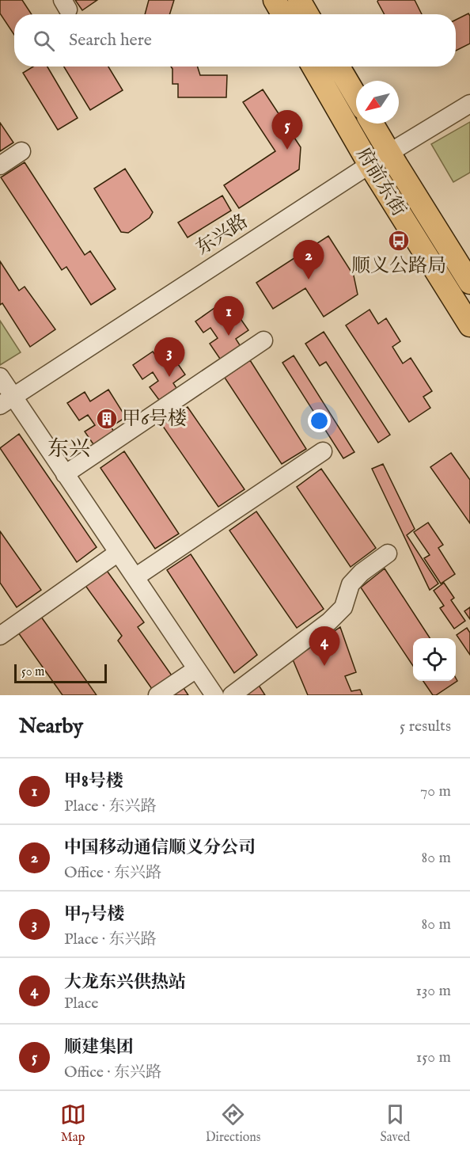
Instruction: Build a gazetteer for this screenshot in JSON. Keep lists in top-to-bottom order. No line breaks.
{"streets":{"main road":["府前东街"],"street":["东兴路"]},"crossings":[["府前东街","东兴路"]],"districts":["东兴"],"places":{"bus stop":["顺义公路局"],"building":["甲6号楼"]},"scale_bar":"50 m","north":"bottom left","page":{"search":"Search here","pins":["5","2","1","3","4"],"scale":"50 m","heading":["Nearby","5 results"],"list":[{"mark":"1","name":"甲8号楼","note":"Place · 东兴路","value":"70 m"},{"mark":"2","name":"中国移动通信顺义分公司","note":"Office · 东兴路","value":"80 m"},{"mark":"3","name":"甲7号楼","note":"Place · 东兴路","value":"80 m"},{"mark":"4","name":"大龙东兴供热站","note":"Place","value":"130 m"},{"mark":"5","name":"顺建集团","note":"Office · 东兴路","value":"150 m"}],"nav":["Map","Directions","Saved"]}}
